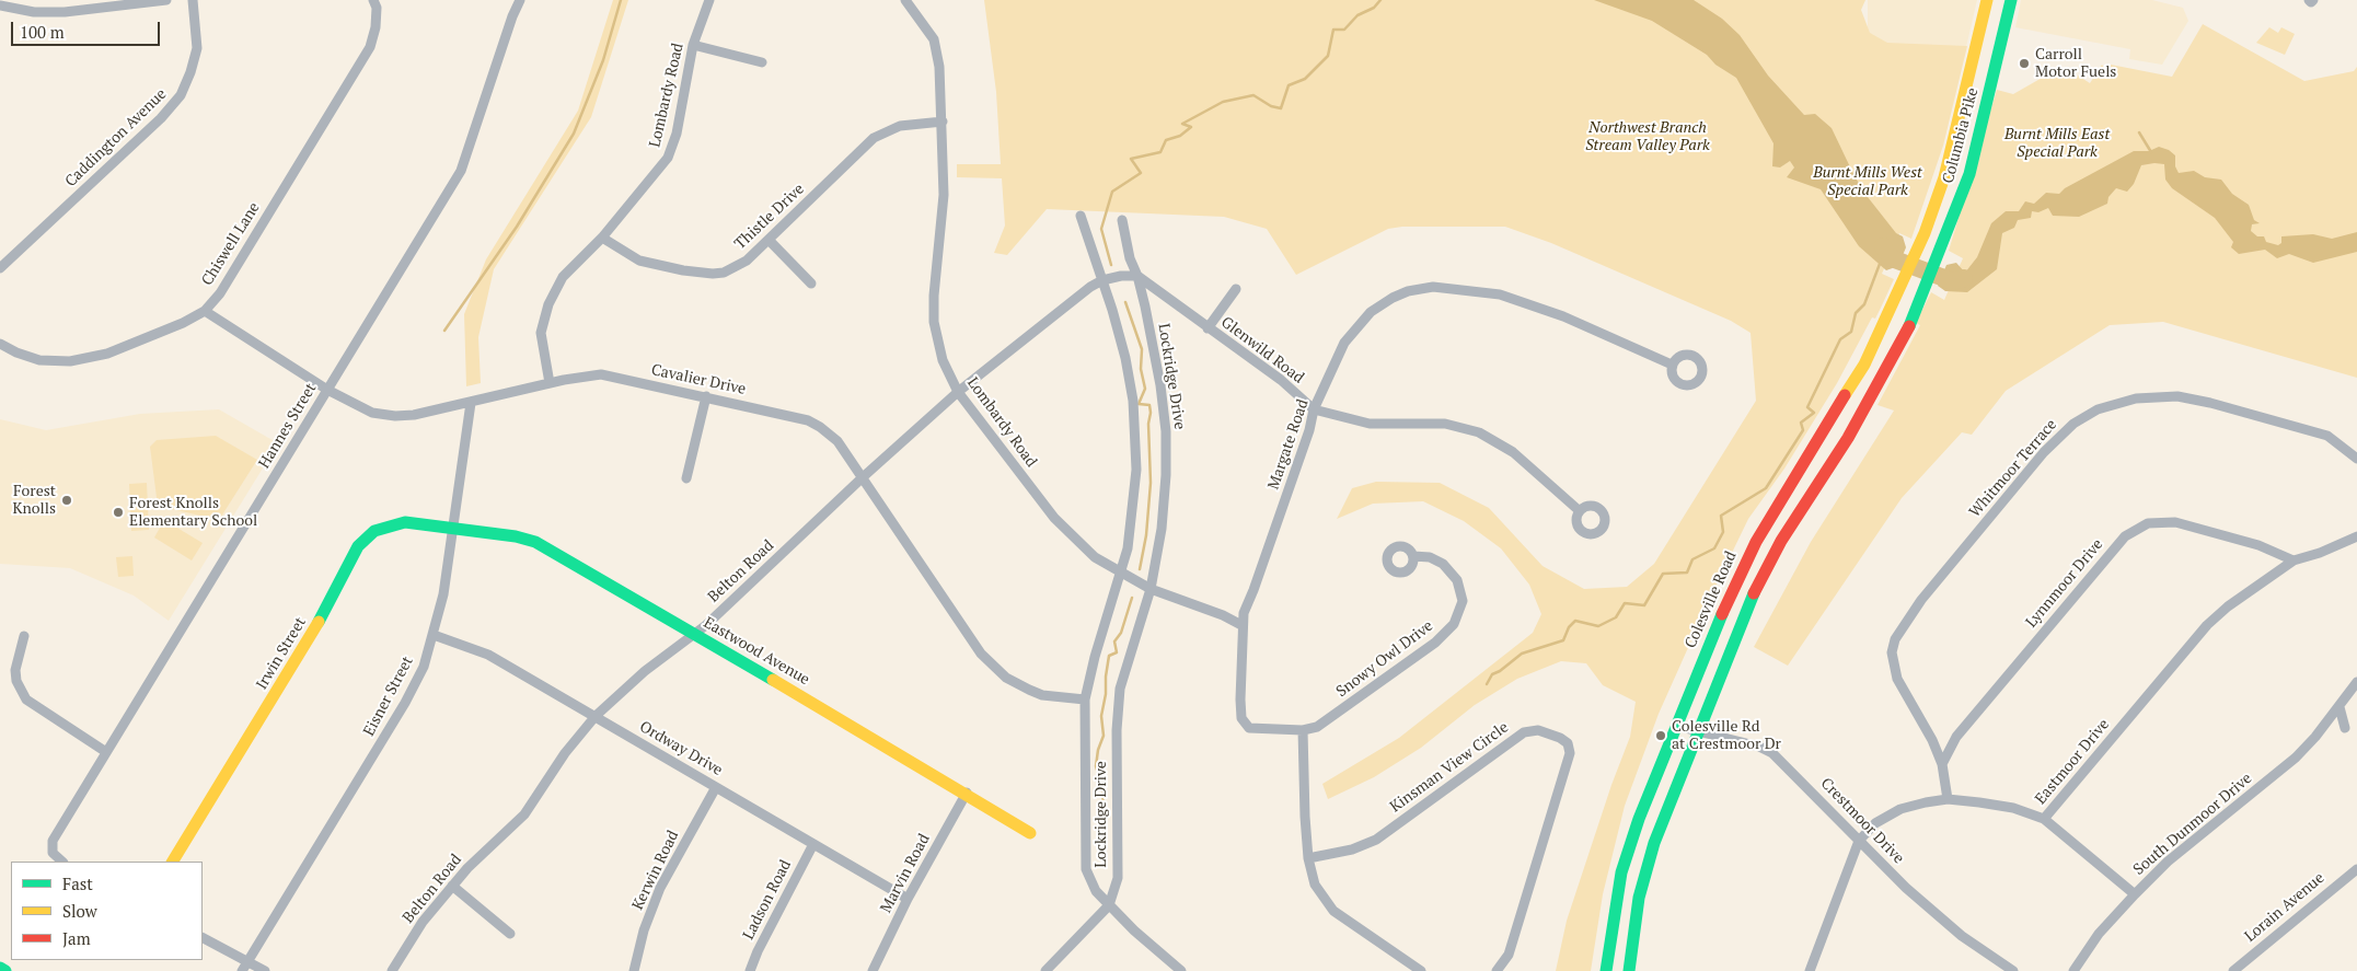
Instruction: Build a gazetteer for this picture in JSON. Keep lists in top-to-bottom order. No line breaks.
{"streets":{"main road":["Columbia Pike","Colesville Road","Eastwood Avenue","Irwin Street"],"street":["Lombardy Road","Caddington Avenue","Thistle Drive","Chiswell Lane","Glenwild Road","Lockridge Drive","Cavalier Drive","Hannes Street","Margate Road","Whitmoor Terrace","Belton Road","Lynnmoor Drive","Snowy Owl Drive","Eisner Street","Ordway Drive","Eastmoor Drive","Kinsman View Circle","Crestmoor Drive","South Dunmoor Drive","Kerwin Road","Marvin Road","Ladson Road","Lorain Avenue"]},"crossings":[["Lombardy Road","Thistle Drive"],["Lombardy Road","Lockridge Drive"],["Lombardy Road","Cavalier Drive"],["Lombardy Road","Margate Road"],["Lombardy Road","Belton Road"],["Columbia Pike","Colesville Road"],["Columbia Pike","Crestmoor Drive"],["Chiswell Lane","Cavalier Drive"],["Glenwild Road","Lockridge Drive"],["Glenwild Road","Margate Road"],["Glenwild Road","Belton Road"],["Lockridge Drive","Cavalier Drive"],["Lockridge Drive","Belton Road"],["Cavalier Drive","Hannes Street"],["Cavalier Drive","Belton Road"],["Cavalier Drive","Eisner Street"],["Margate Road","Snowy Owl Drive"],["Whitmoor Terrace","Lynnmoor Drive"],["Belton Road","Eastwood Avenue"],["Belton Road","Ordway Drive"],["Lynnmoor Drive","Eastmoor Drive"],["Colesville Road","Crestmoor Drive"],["Eastwood Avenue","Irwin Street"],["Eastwood Avenue","Eisner Street"],["Eastwood Avenue","Marvin Road"],["Irwin Street","Eisner Street"],["Eisner Street","Ordway Drive"],["Ordway Drive","Kerwin Road"],["Ordway Drive","Marvin Road"],["Ordway Drive","Ladson Road"],["Eastmoor Drive","Crestmoor Drive"]],"parks":["Northwest Branch Stream Valley Park","Burnt Mills East Special Park","Burnt Mills West Special Park"],"places":["Carroll Motor Fuels","Forest Knolls","Forest Knolls Elementary School","Colesville Rd at Crestmoor Dr"],"legend":["Fast","Slow","Jam"],"scale_bar":"100 m"}
